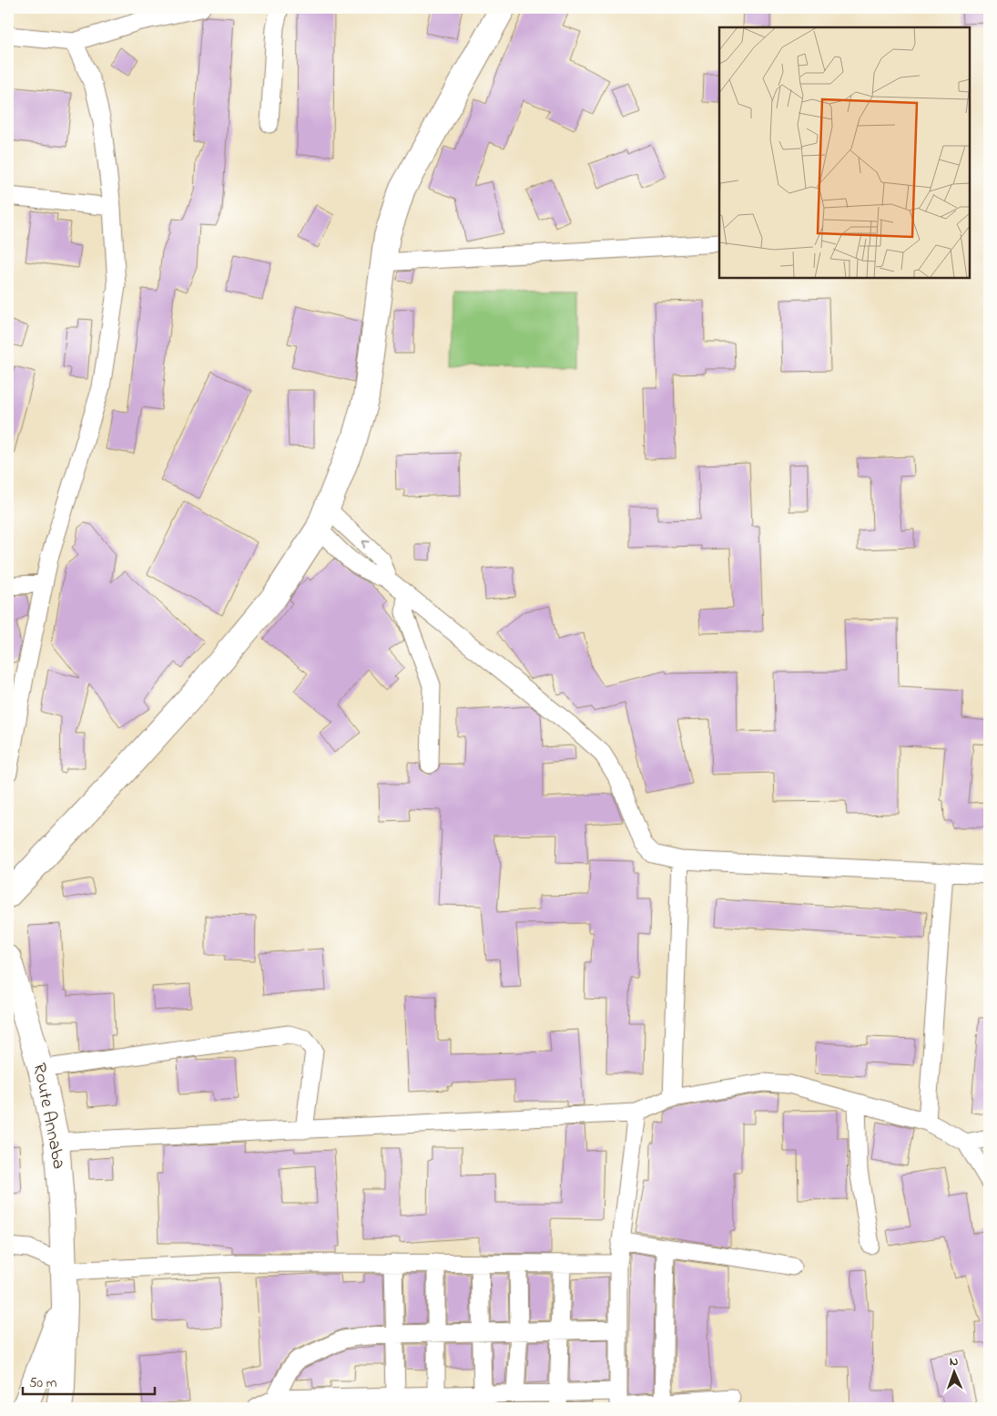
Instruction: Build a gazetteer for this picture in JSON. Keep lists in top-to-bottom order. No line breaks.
{"streets":{"street":["Route Annaba"]},"scale_bar":"50 m","north":"top"}
